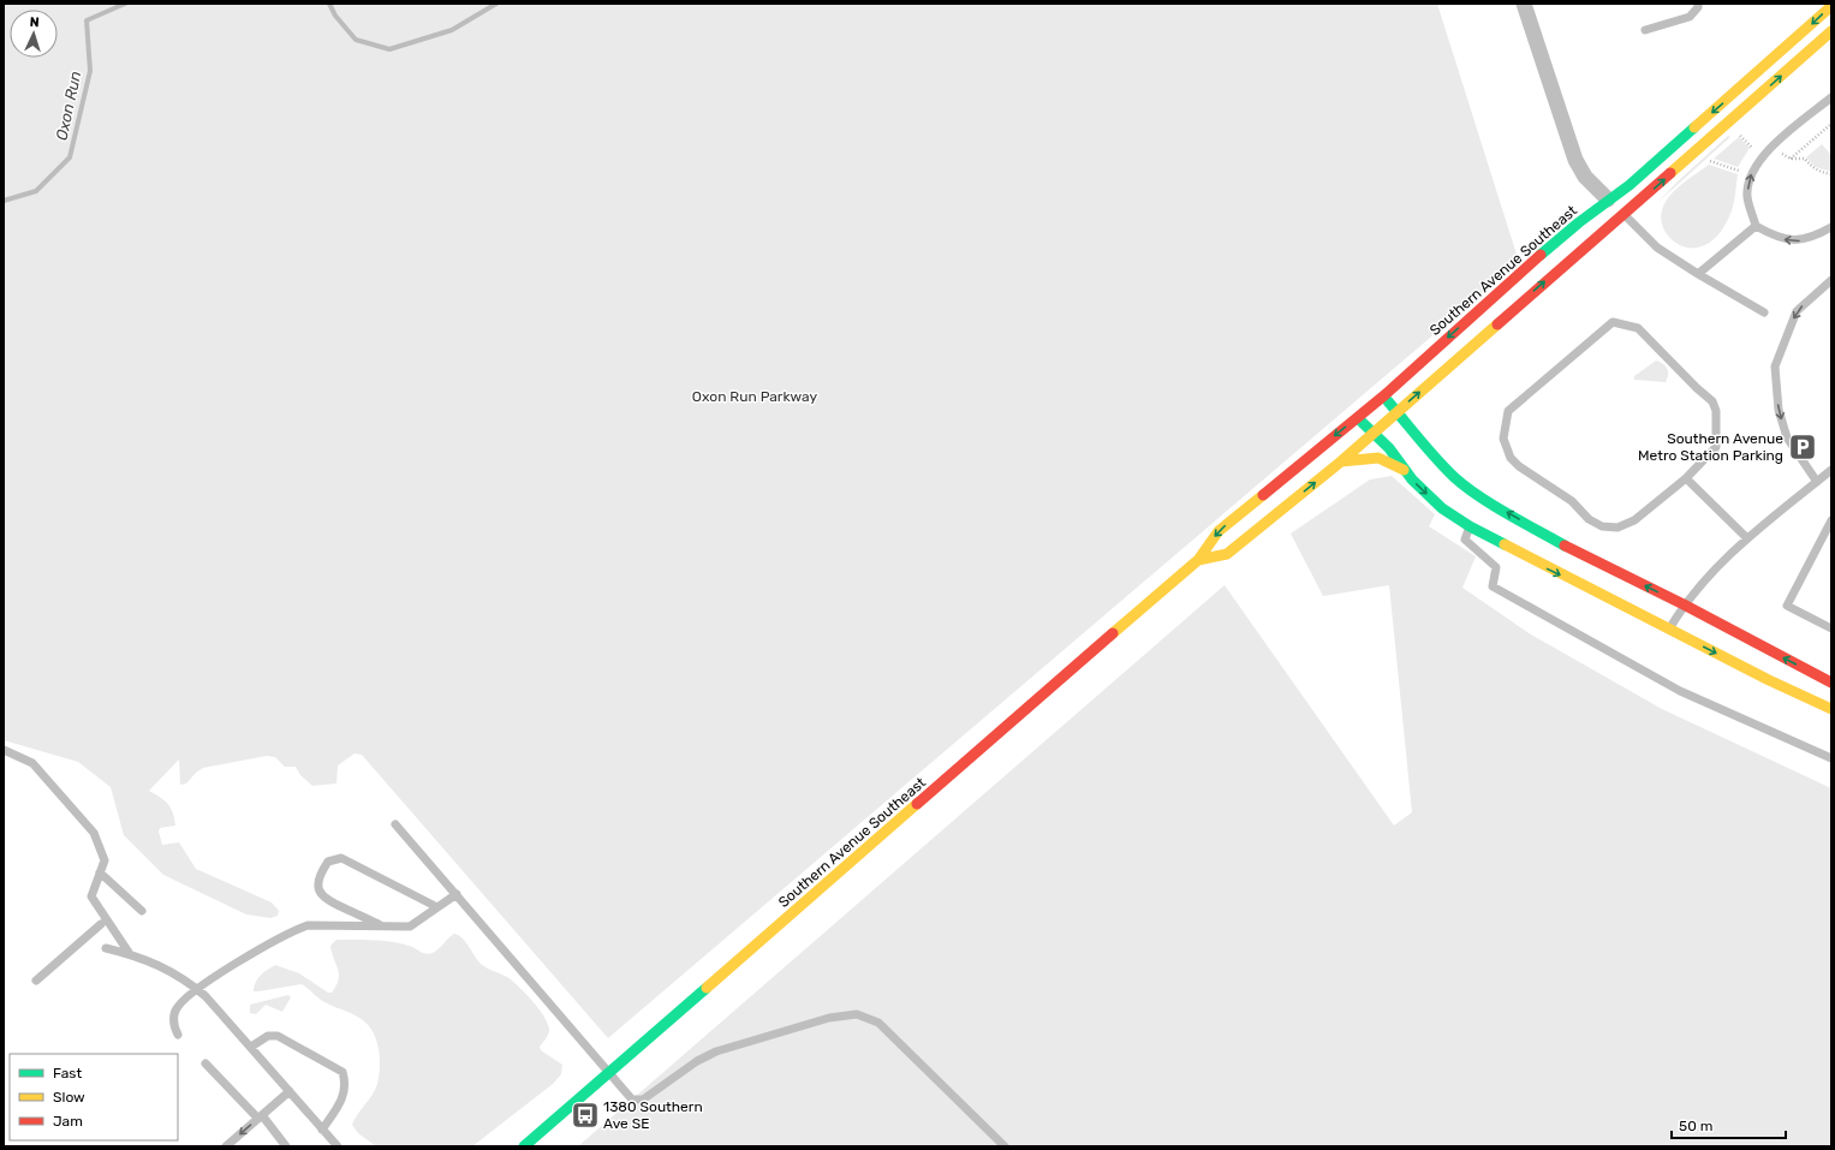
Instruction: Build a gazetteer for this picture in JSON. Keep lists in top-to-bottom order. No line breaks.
{"streets":{"main road":["Southern Avenue Southeast"]},"water":["Oxon Run"],"parks":["Oxon Run Parkway"],"places":{"parking":["Southern Avenue Metro Station Parking"],"bus stop":["1380 Southern Ave SE"]},"legend":["Fast","Slow","Jam"],"scale_bar":"50 m","north":"top"}
